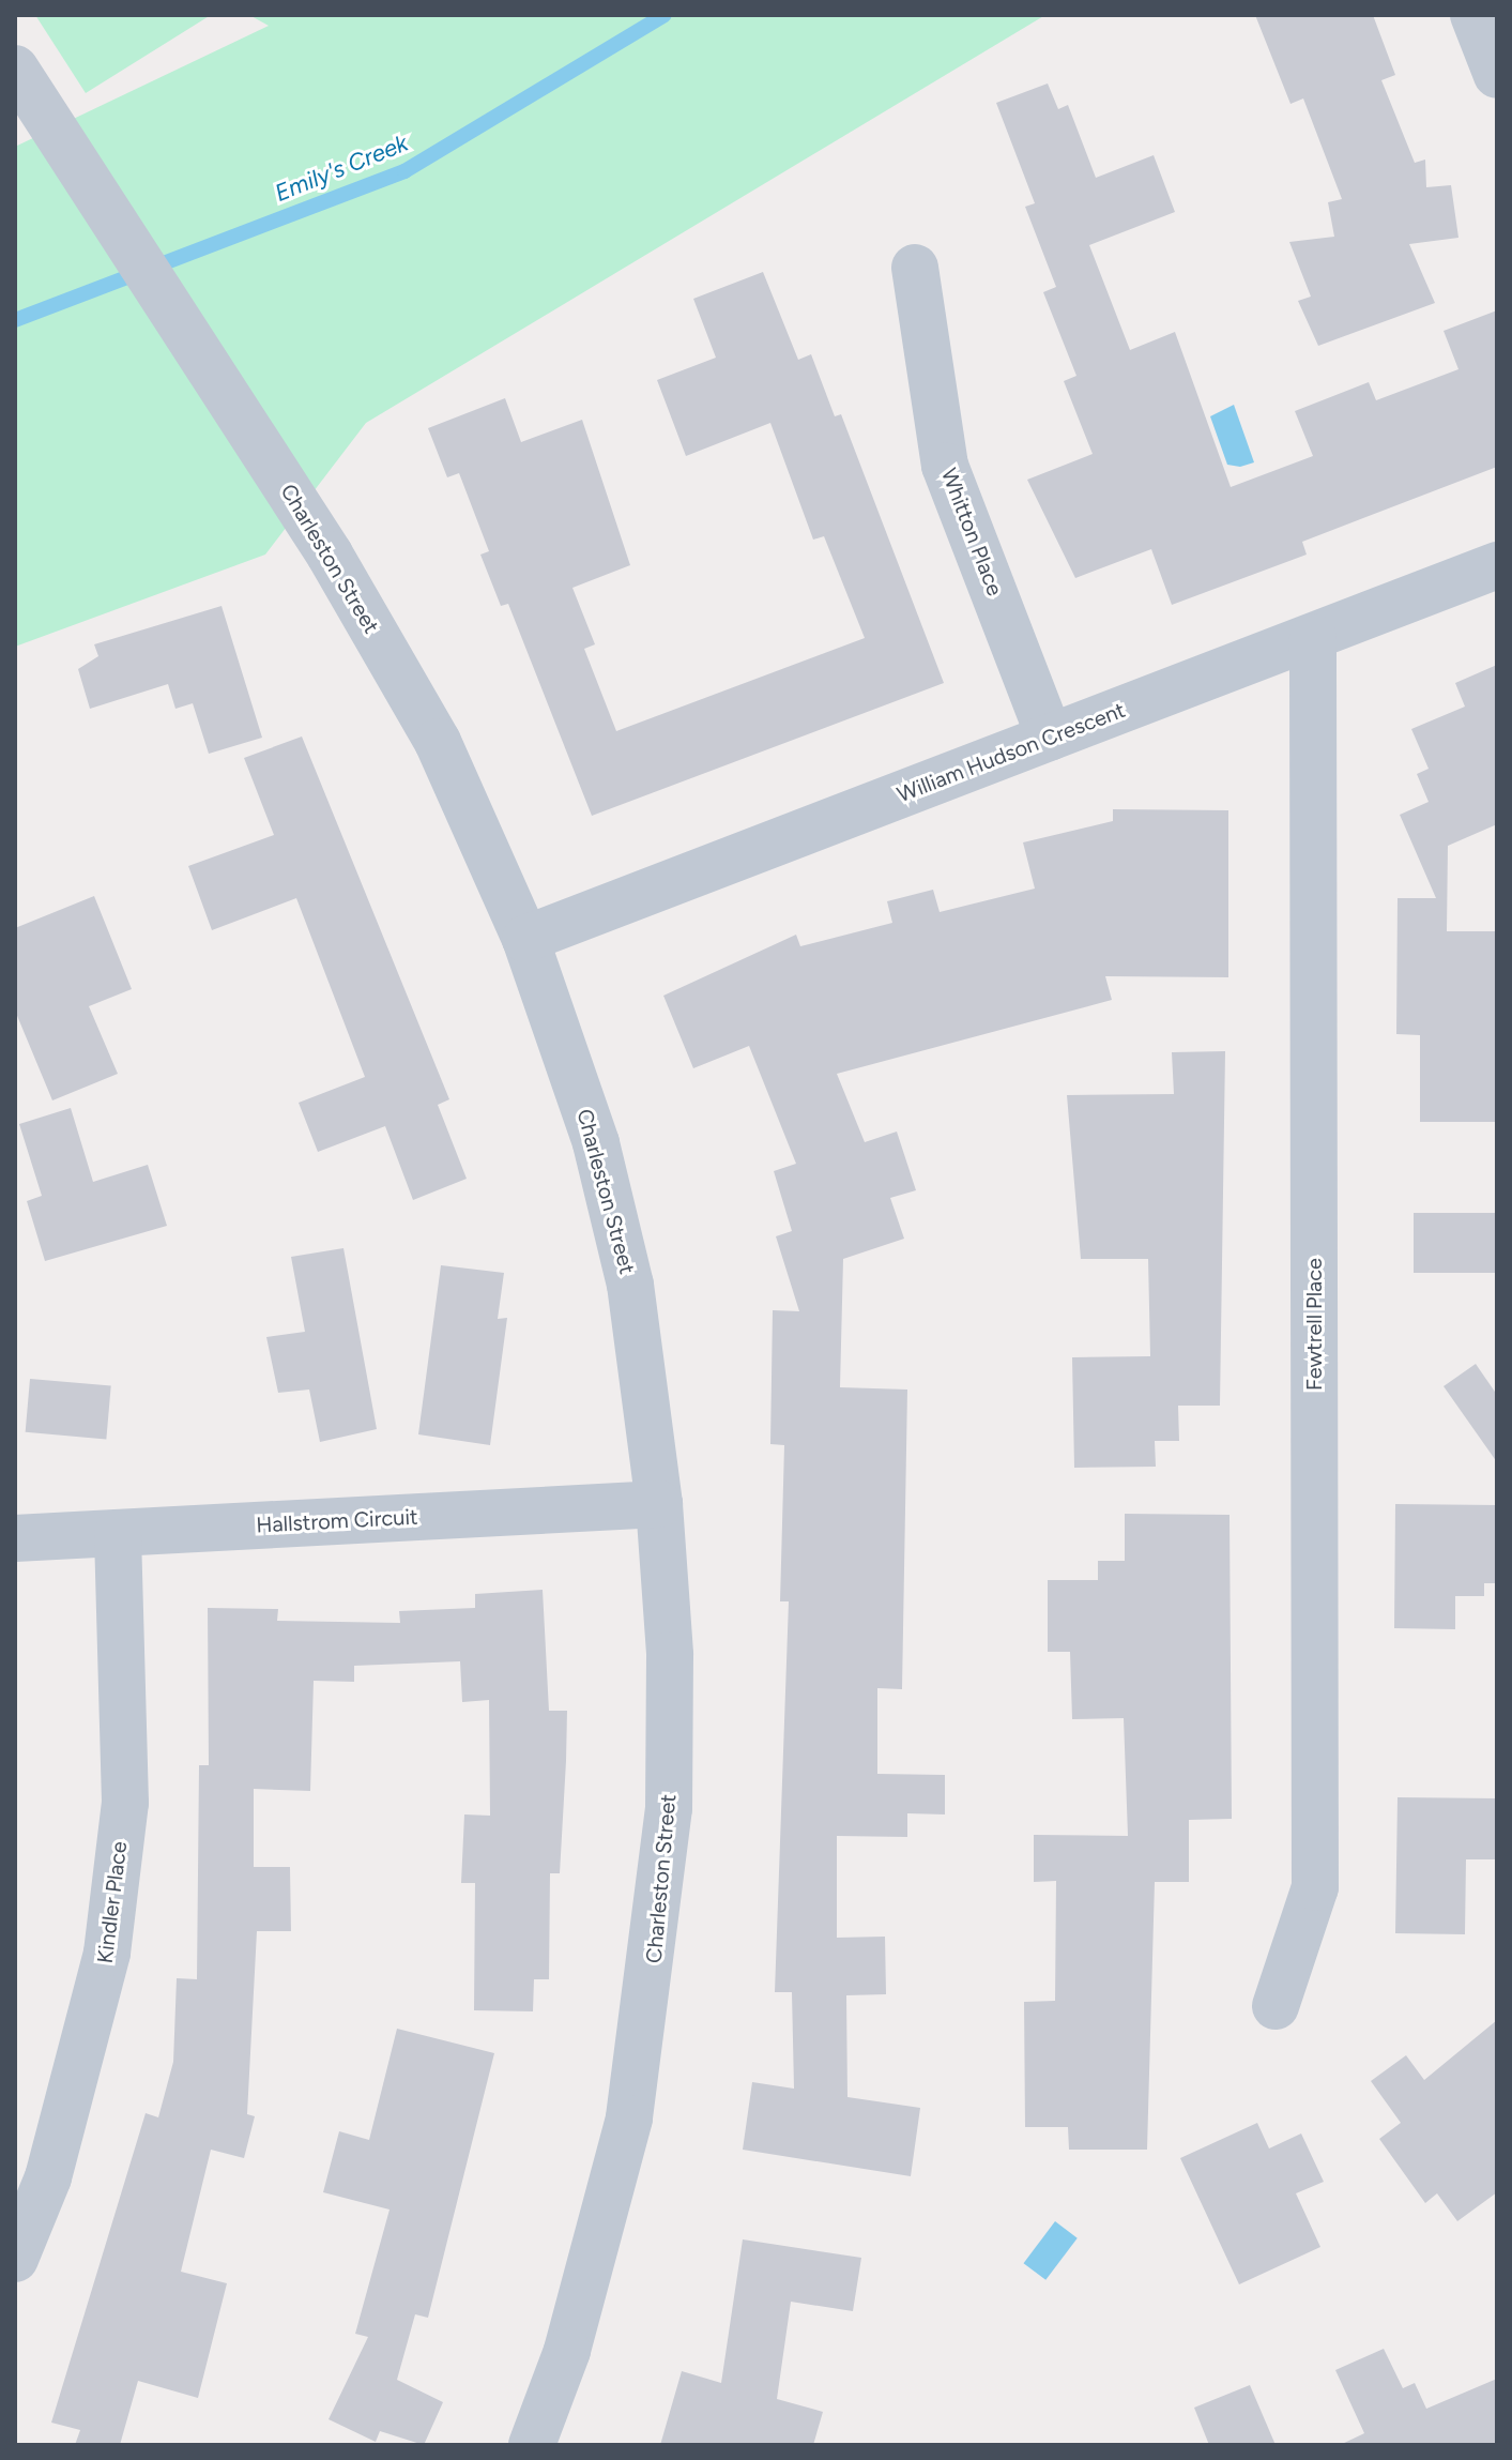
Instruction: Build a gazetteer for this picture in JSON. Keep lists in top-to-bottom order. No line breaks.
{"streets":{"street":["Whitton Place","Charleston Street","William Hudson Crescent","Fewtrell Place","Hallstrom Circuit","Kindler Place"]},"crossings":[["Whitton Place","William Hudson Crescent"],["Charleston Street","William Hudson Crescent"],["Charleston Street","Hallstrom Circuit"],["William Hudson Crescent","Fewtrell Place"],["Hallstrom Circuit","Kindler Place"]],"water":["Emily's Creek"]}
